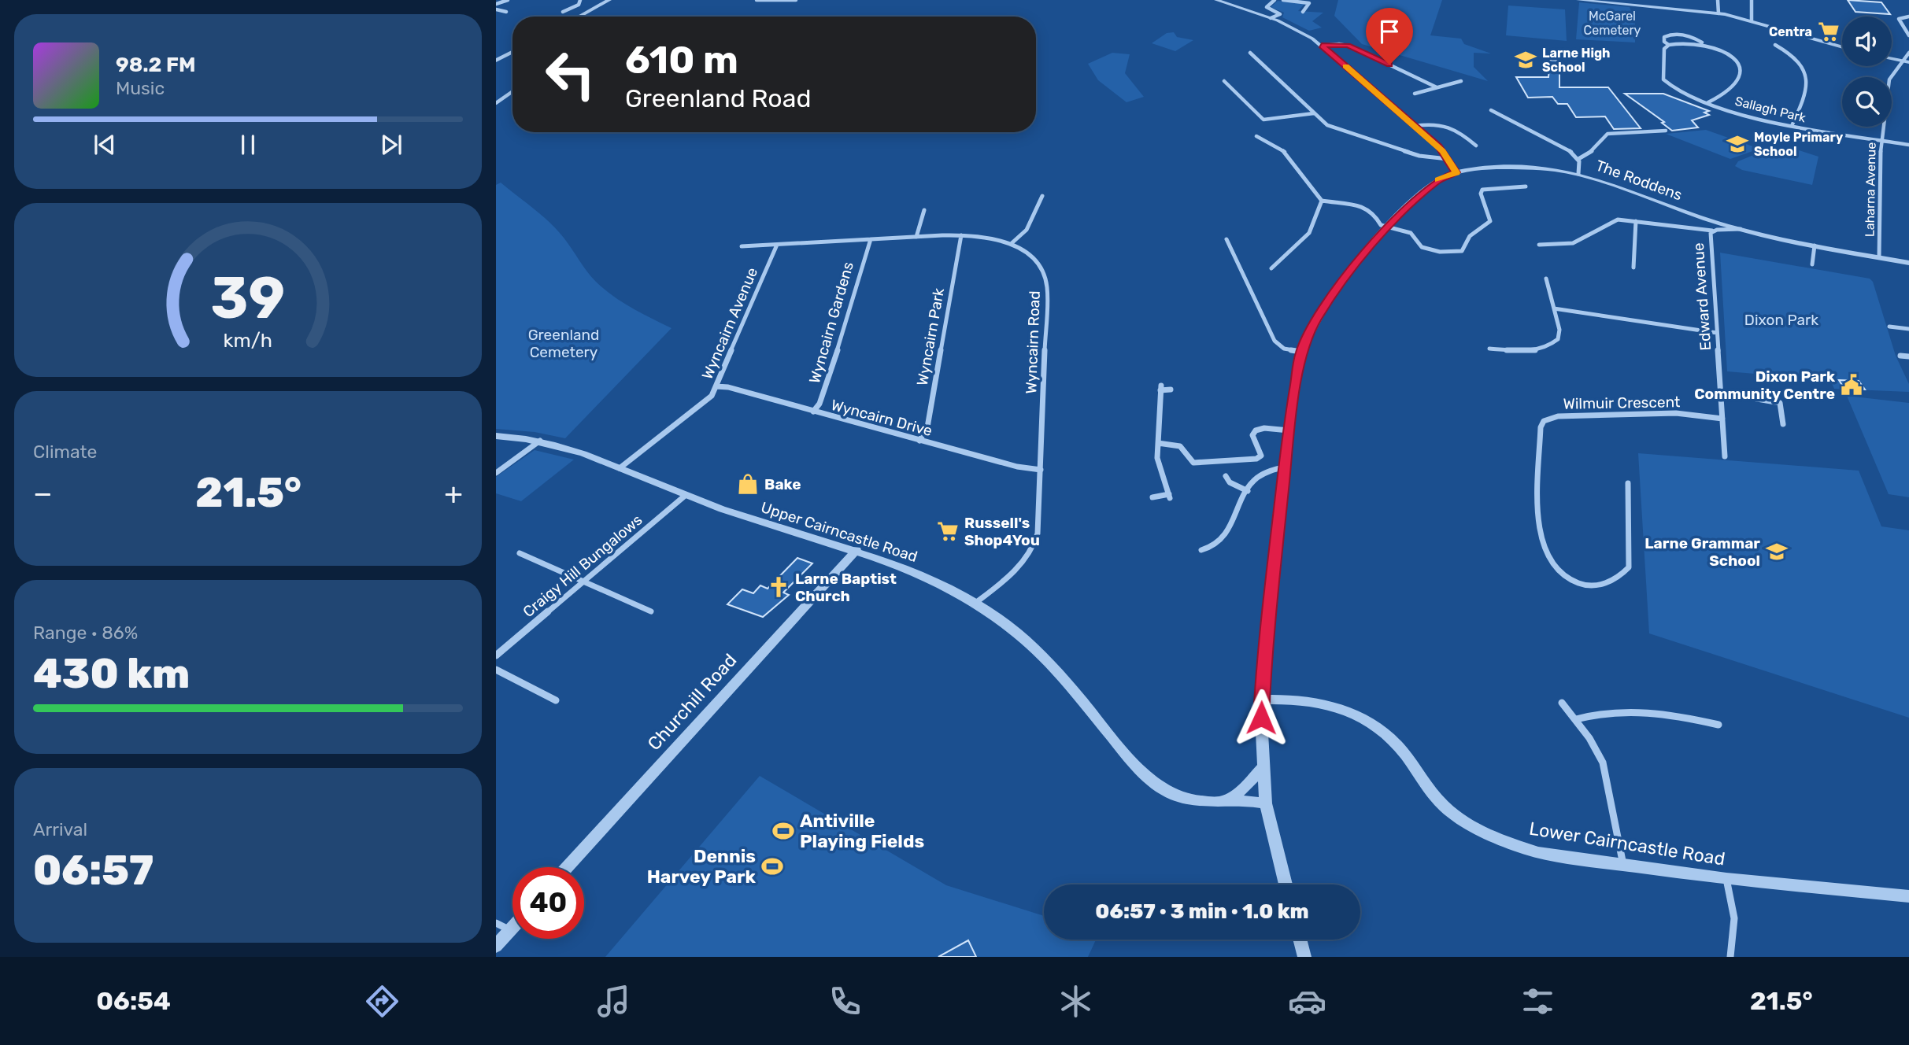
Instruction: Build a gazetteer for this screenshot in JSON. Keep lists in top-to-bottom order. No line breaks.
{"streets":{"street":["Sallagh Park","The Roddens","Laharna Avenue","Edward Avenue","Wyncairn Gardens","Wyncairn Avenue","Wyncairn Park","Wyncairn Road","Wilmuir Crescent","Wyncairn Drive","Upper Cairncastle Road","Craigy Hill Bungalows","Churchill Road","Lower Cairncastle Road"]},"crossings":[["Sallagh Park","Laharna Avenue"],["The Roddens","Laharna Avenue"],["The Roddens","Edward Avenue"],["The Roddens","Upper Cairncastle Road"],["The Roddens","Lower Cairncastle Road"],["Edward Avenue","Wilmuir Crescent"],["Wyncairn Gardens","Wyncairn Road"],["Wyncairn Gardens","Wyncairn Drive"],["Wyncairn Avenue","Wyncairn Road"],["Wyncairn Avenue","Wyncairn Drive"],["Wyncairn Avenue","Upper Cairncastle Road"],["Wyncairn Park","Wyncairn Road"],["Wyncairn Park","Wyncairn Drive"],["Wyncairn Road","Wyncairn Drive"],["Wyncairn Road","Upper Cairncastle Road"],["Upper Cairncastle Road","Craigy Hill Bungalows"],["Upper Cairncastle Road","Churchill Road"]],"parks":["McGarel Cemetery","Dixon Park","Greenland Cemetery"],"places":{"supermarket":["Centra","Russell's Shop4You"],"school or university":["Larne High School","Moyle Primary School","Larne Grammar School"],"public building":["Dixon Park Community Centre"],"shop":["Bake"],"church":["Larne Baptist Church"],"sports":["Antiville Playing Fields","Dennis Harvey Park"]},"page":{"turn":["610 m","Greenland Road"],"song":["98.2 FM","Music"],"tile":["Climate",["Range · 86%","430 km"],["Arrival","06:57"]],"heat":["−","21.5°","+"],"limit":"40","trip":"06:57 · 3 min · 1.0 km","tabs":["06:54","21.5°"],"gauge":["39","km/h"]}}
